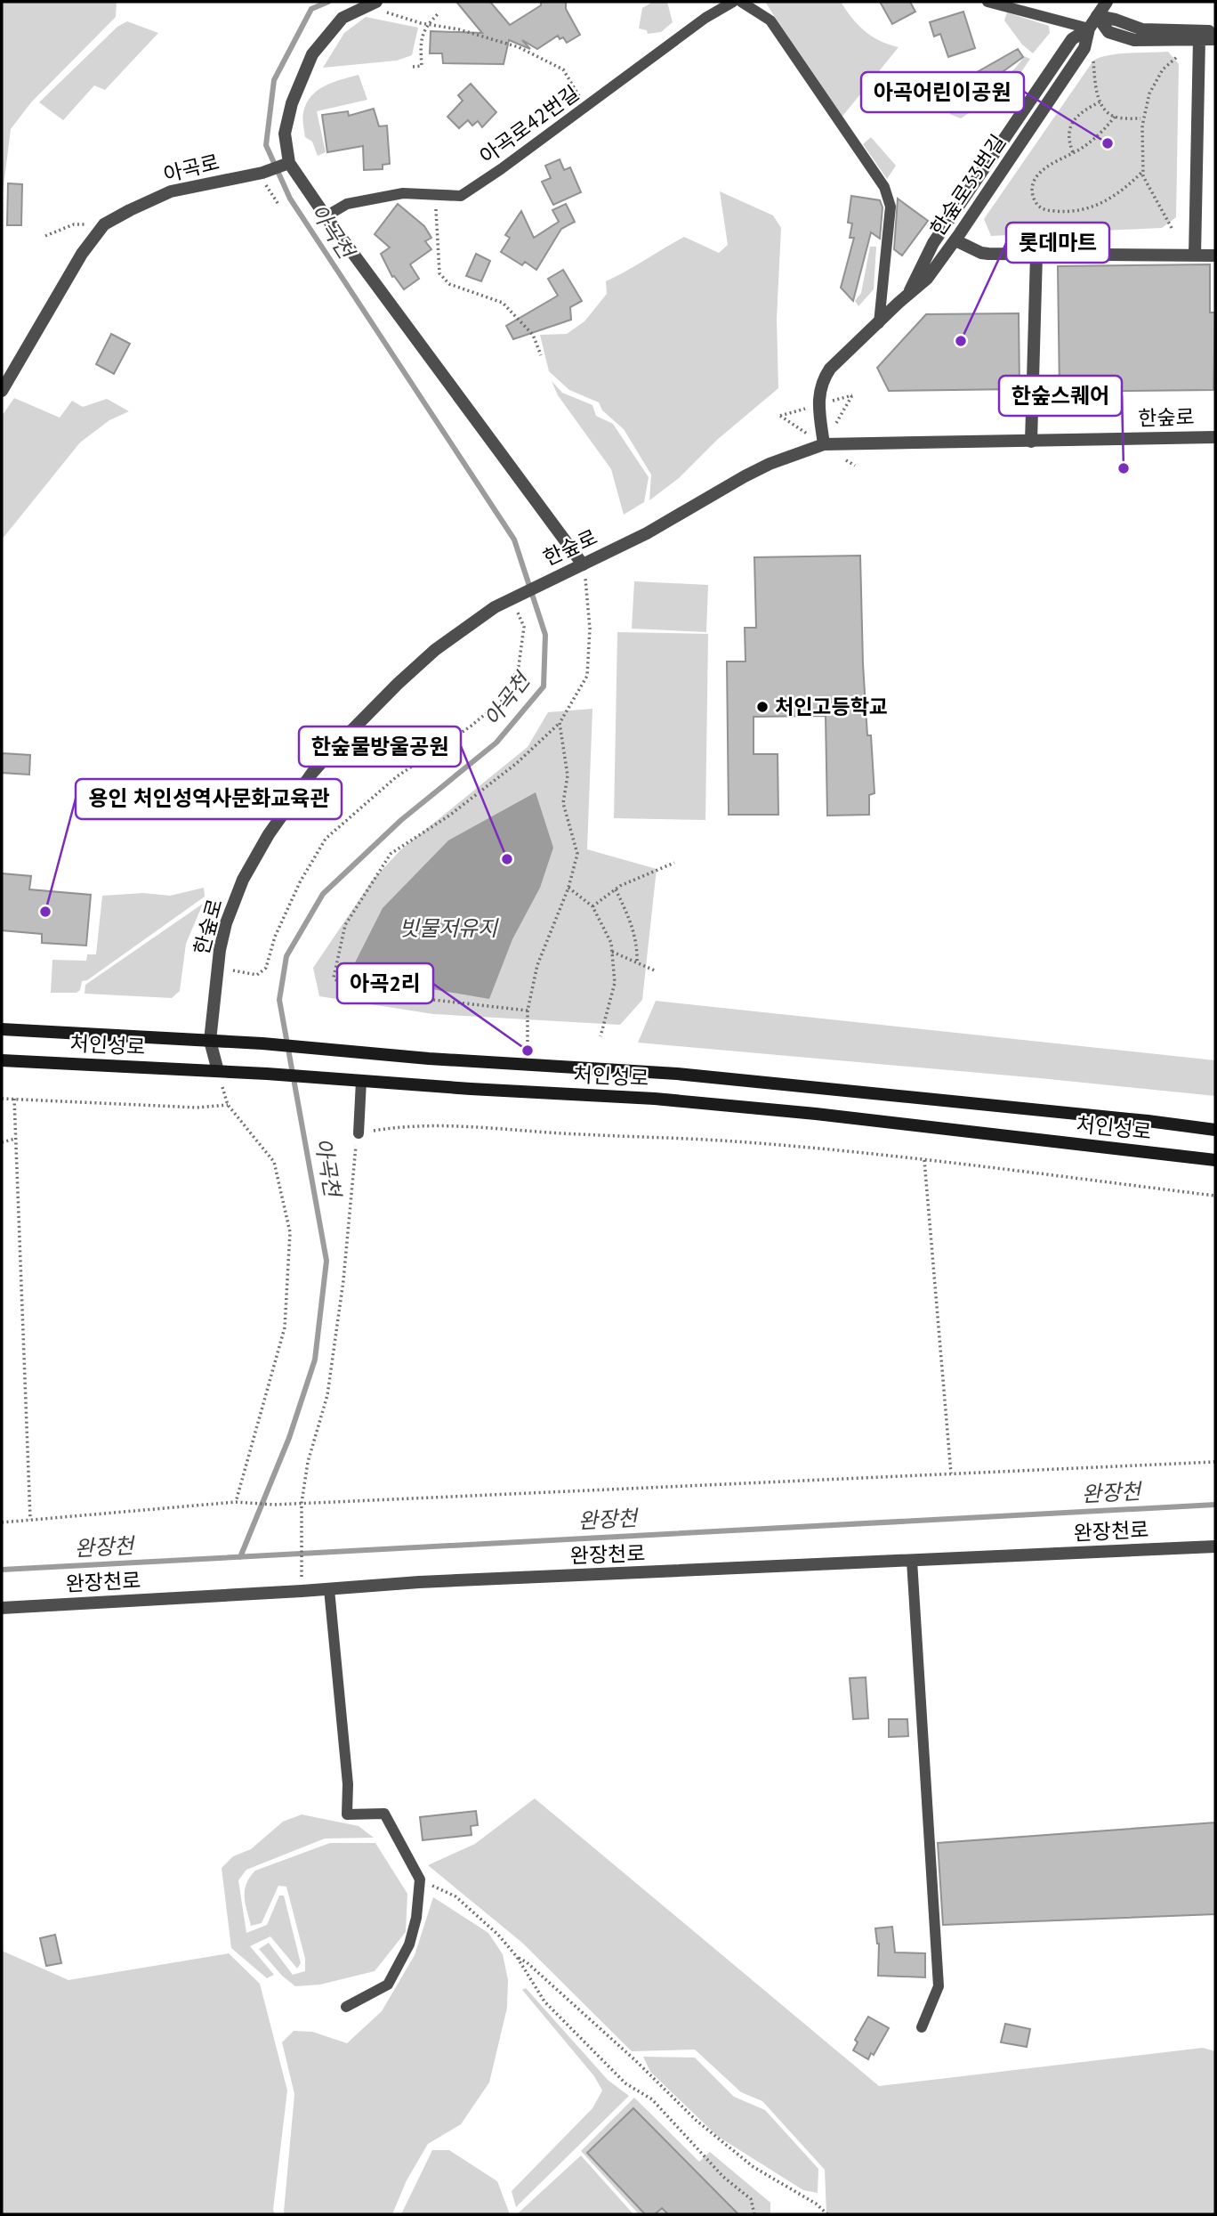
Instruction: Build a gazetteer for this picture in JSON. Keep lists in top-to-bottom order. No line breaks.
{"streets":{"main road":["처인성로"],"street":["아곡로","한숲로33번길","한숲로","완장천로"],"lane":["아곡로42번길"]},"crossings":[["한숲로33번길","한숲로"],["한숲로","처인성로"]],"water":["아곡천","빗물저유지","완장천"],"places":["아곡어린이공원","롯데마트","한숲스퀘어","처인고등학교","한숲물방울공원","용인 처인성역사문화교육관","아곡2리"]}
